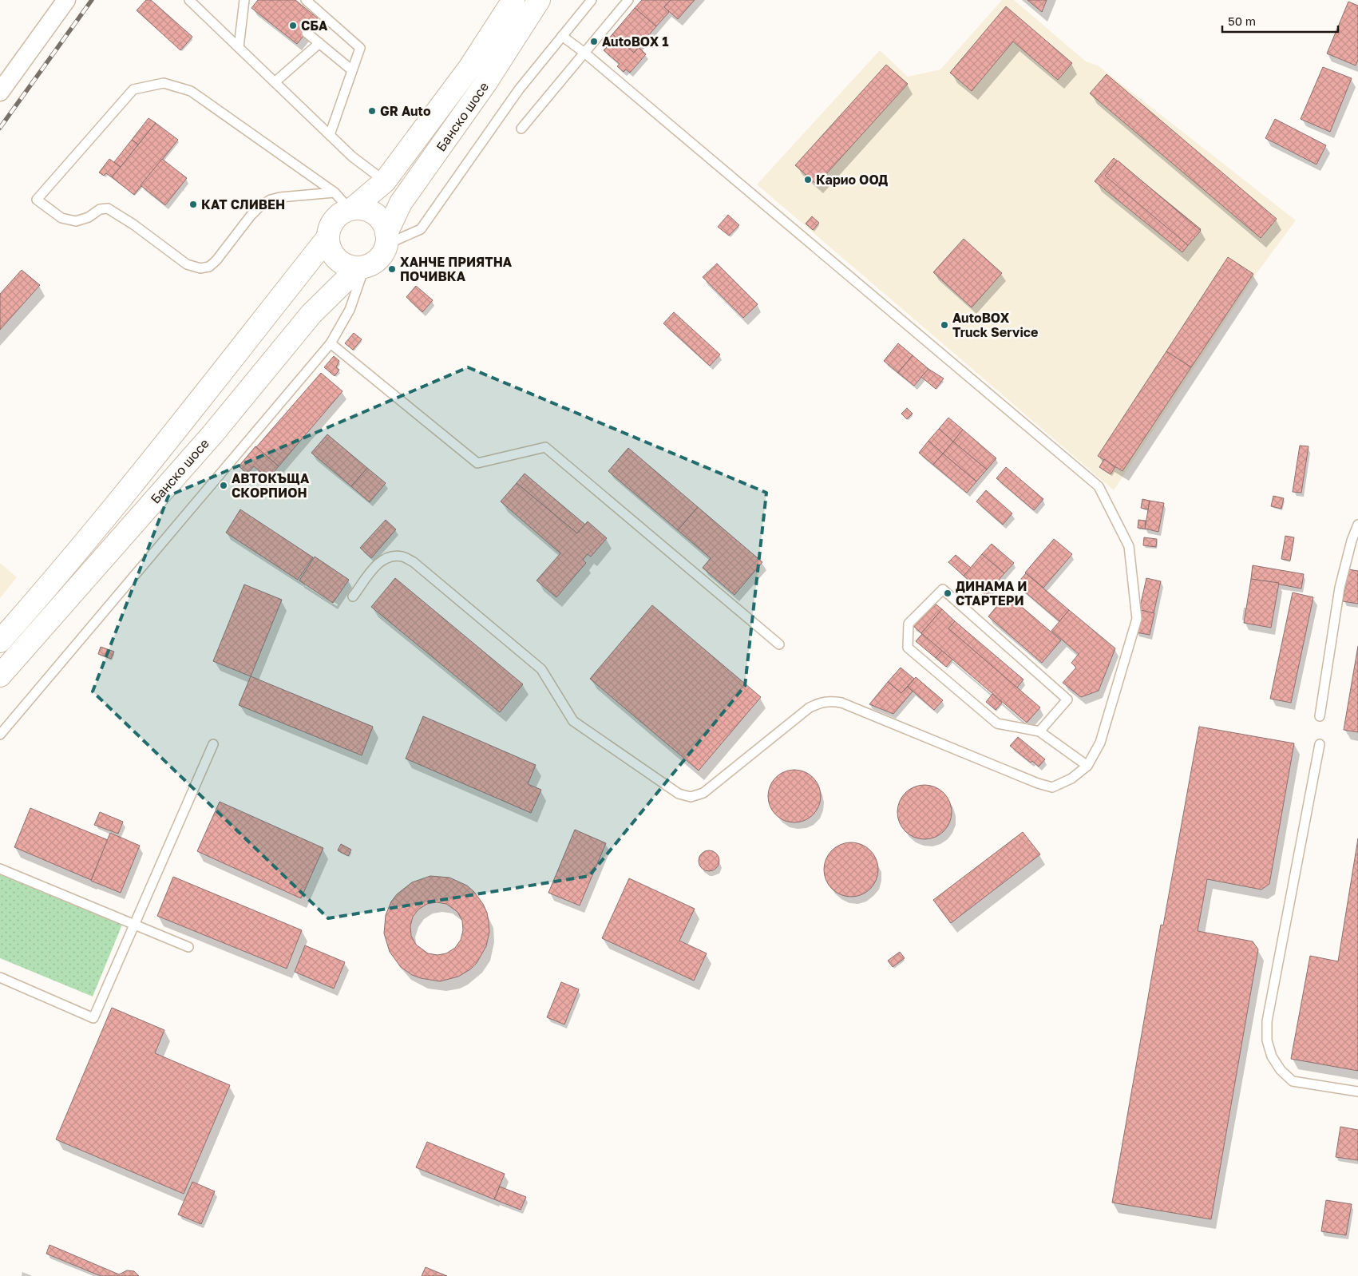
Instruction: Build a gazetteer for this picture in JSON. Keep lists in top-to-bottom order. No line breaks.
{"streets":{"main road":["Банско шосе"]},"places":["СБА","AutoBOX 1","GR Auto","Карио ООД","КАТ СЛИВЕН","ХАНЧЕ ПРИЯТНА ПОЧИВКА","AutoBOX Truck Service","АВТОКЪЩА СКОРПИОН","ДИНАМА И СТАРТЕРИ"],"scale_bar":"50 m"}
